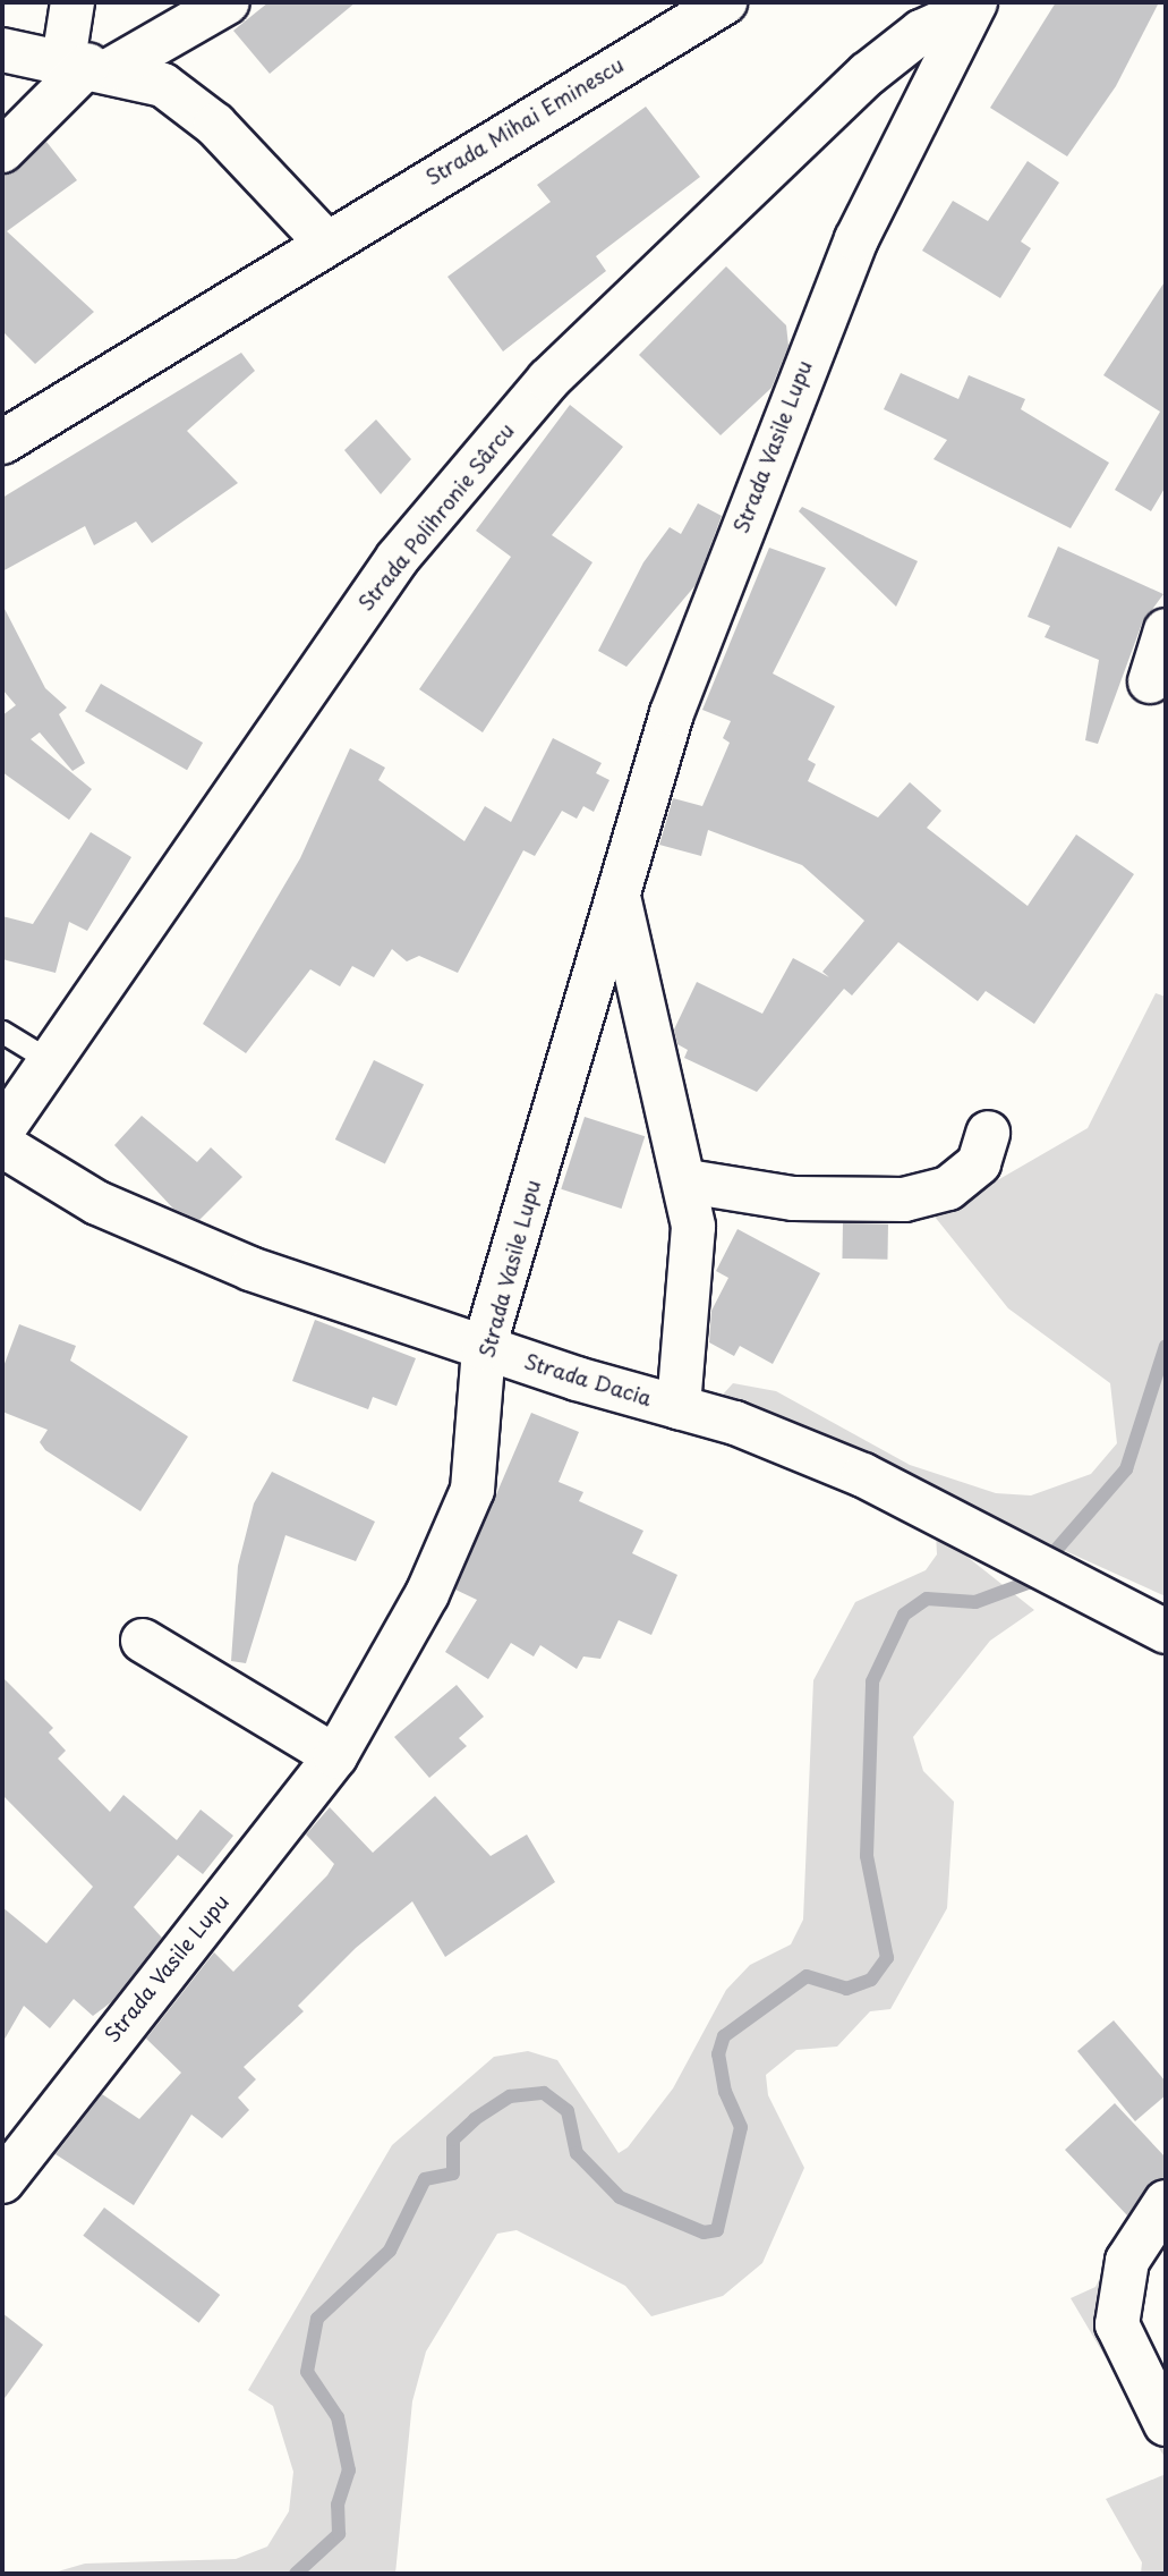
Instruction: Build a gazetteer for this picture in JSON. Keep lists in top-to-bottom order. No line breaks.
{"streets":{"street":["Strada Mihai Eminescu","Strada Vasile Lupu","Strada Polihronie Sârcu","Strada Dacia"]},"crossings":[["Strada Vasile Lupu","Strada Polihronie Sârcu"],["Strada Vasile Lupu","Strada Dacia"]]}
